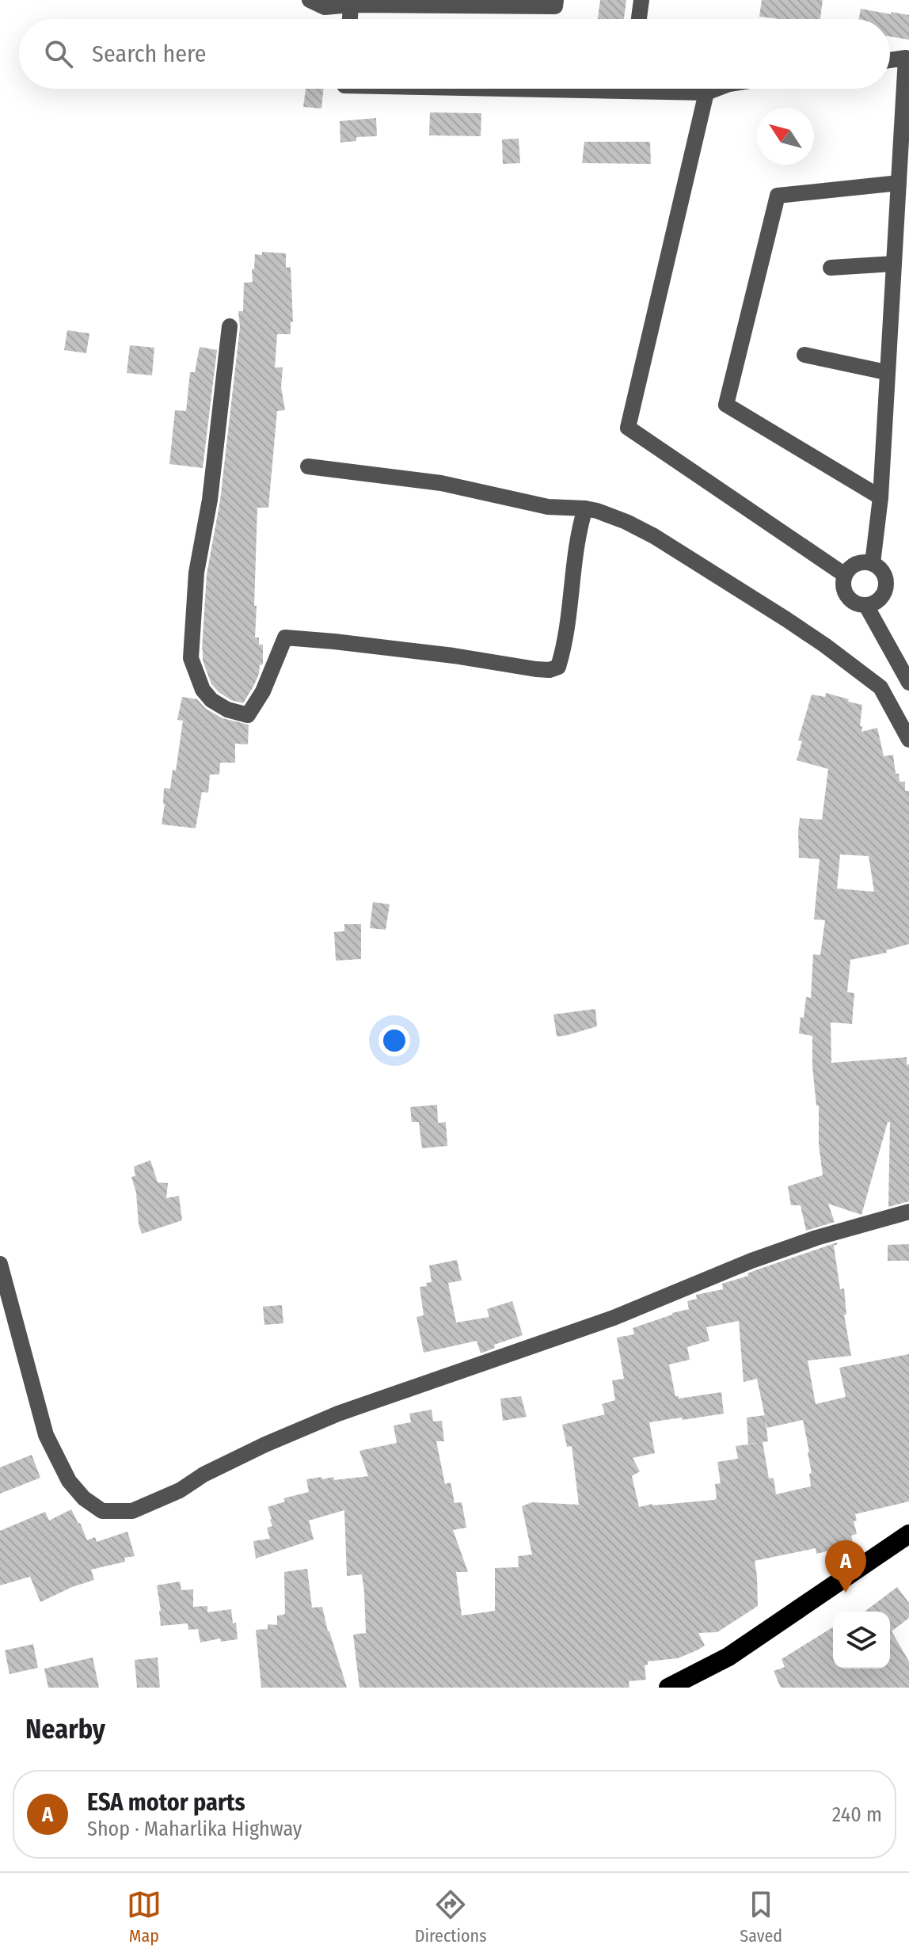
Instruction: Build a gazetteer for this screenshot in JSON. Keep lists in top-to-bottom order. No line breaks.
{"north":"top left","page":{"search":"Search here","pins":"A","heading":"Nearby","list":[{"mark":"A","name":"ESA motor parts","note":"Shop · Maharlika Highway","value":"240 m"}],"nav":["Map","Directions","Saved"]}}
